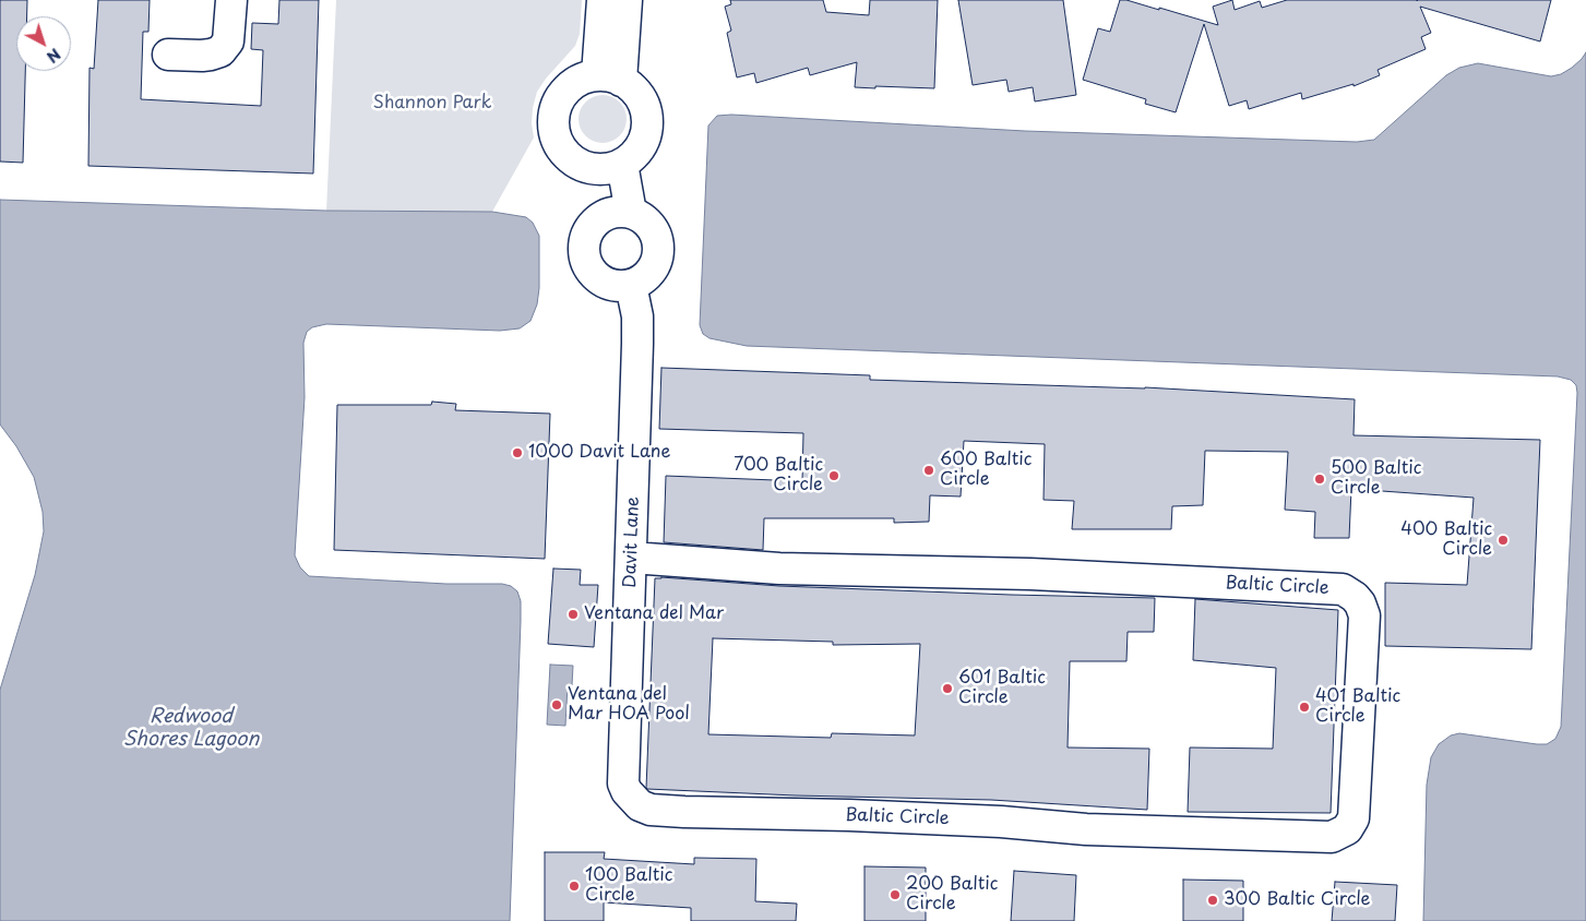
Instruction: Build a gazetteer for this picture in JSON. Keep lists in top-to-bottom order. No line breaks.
{"streets":{"street":["Davit Lane","Baltic Circle"]},"crossings":[["Davit Lane","Baltic Circle"]],"water":["Redwood Shores Lagoon"],"parks":["Shannon Park"],"places":["1000 Davit Lane","600 Baltic Circle","700 Baltic Circle","500 Baltic Circle","400 Baltic Circle","Ventana del Mar","601 Baltic Circle","Ventana del Mar HOA Pool","401 Baltic Circle","100 Baltic Circle","200 Baltic Circle","300 Baltic Circle"],"north":"bottom right"}
